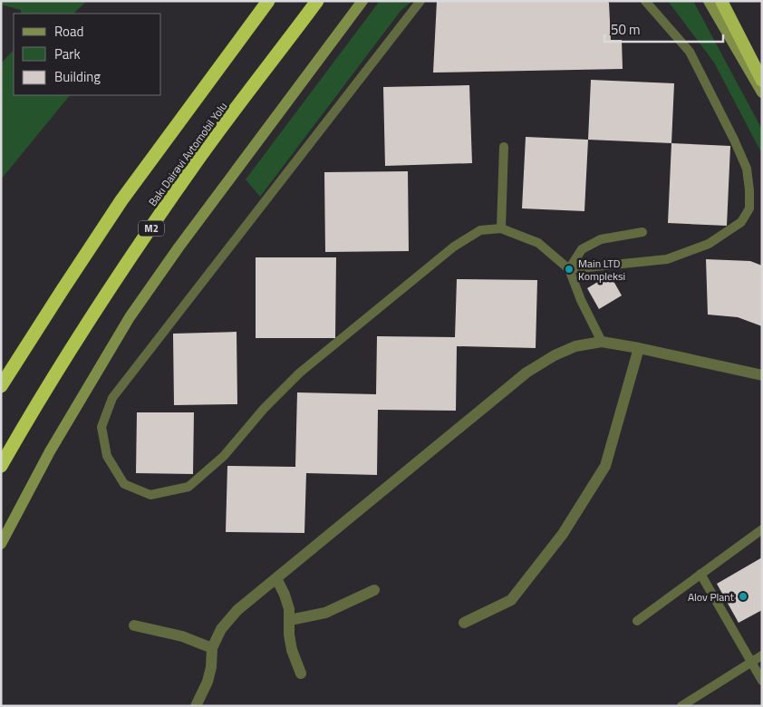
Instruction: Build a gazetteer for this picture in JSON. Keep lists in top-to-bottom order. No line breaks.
{"streets":{"highway":["Bakı Dairəvi Avtomobil Yolu","M2"]},"places":["Main LTD Kompleksi","Alov Plant"],"legend":["Road","Park","Building"],"scale_bar":"50 m"}
